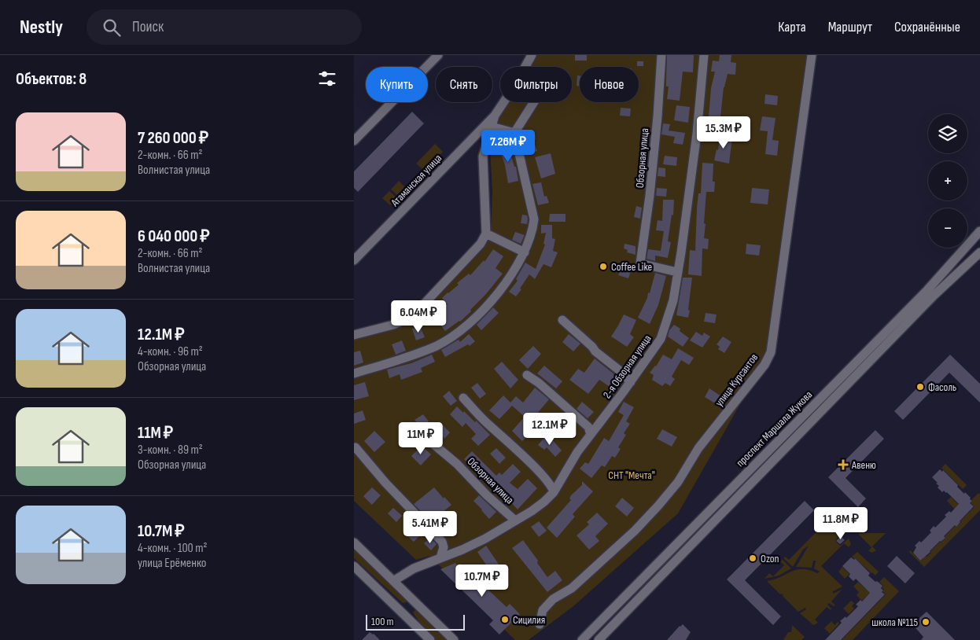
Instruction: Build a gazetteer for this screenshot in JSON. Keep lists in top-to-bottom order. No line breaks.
{"streets":{"street":["Обзорная улица","Атаманская улица","2-я Обзорная улица","улица Курсантов","проспект Маршала Жукова"]},"crossings":[["Обзорная улица","2-я Обзорная улица"]],"parks":["СНТ \"Мечта\""],"places":{"other":["Coffee Like","Фасоль","Ozon","Сицилия","школа №115"],"health":["Авеню"]},"scale_bar":"100 m","page":{"header":"Nestly","search":"Поиск","nav":["Карта","Маршрут","Сохранённые"],"heading":"Объектов: 8","chip":["Купить","Снять","Фильтры","Новое"],"list":[{"name":"7 260 000 ₽","note":"2-комн. · 66 m² · Волнистая улица"},{"name":"6 040 000 ₽","note":"2-комн. · 66 m² · Волнистая улица"},{"name":"12.1M ₽","note":"4-комн. · 96 m² · Обзорная улица"},{"name":"11M ₽","note":"3-комн. · 89 m² · Обзорная улица"},{"name":"10.7M ₽","note":"4-комн. · 100 m² · улица Ерёменко"}],"map_buttons":["+","−"],"price":["15.3M ₽","7.26M ₽","6.04M ₽","12.1M ₽","11M ₽","11.8M ₽","5.41M ₽","10.7M ₽"],"scale":"100 m"}}
